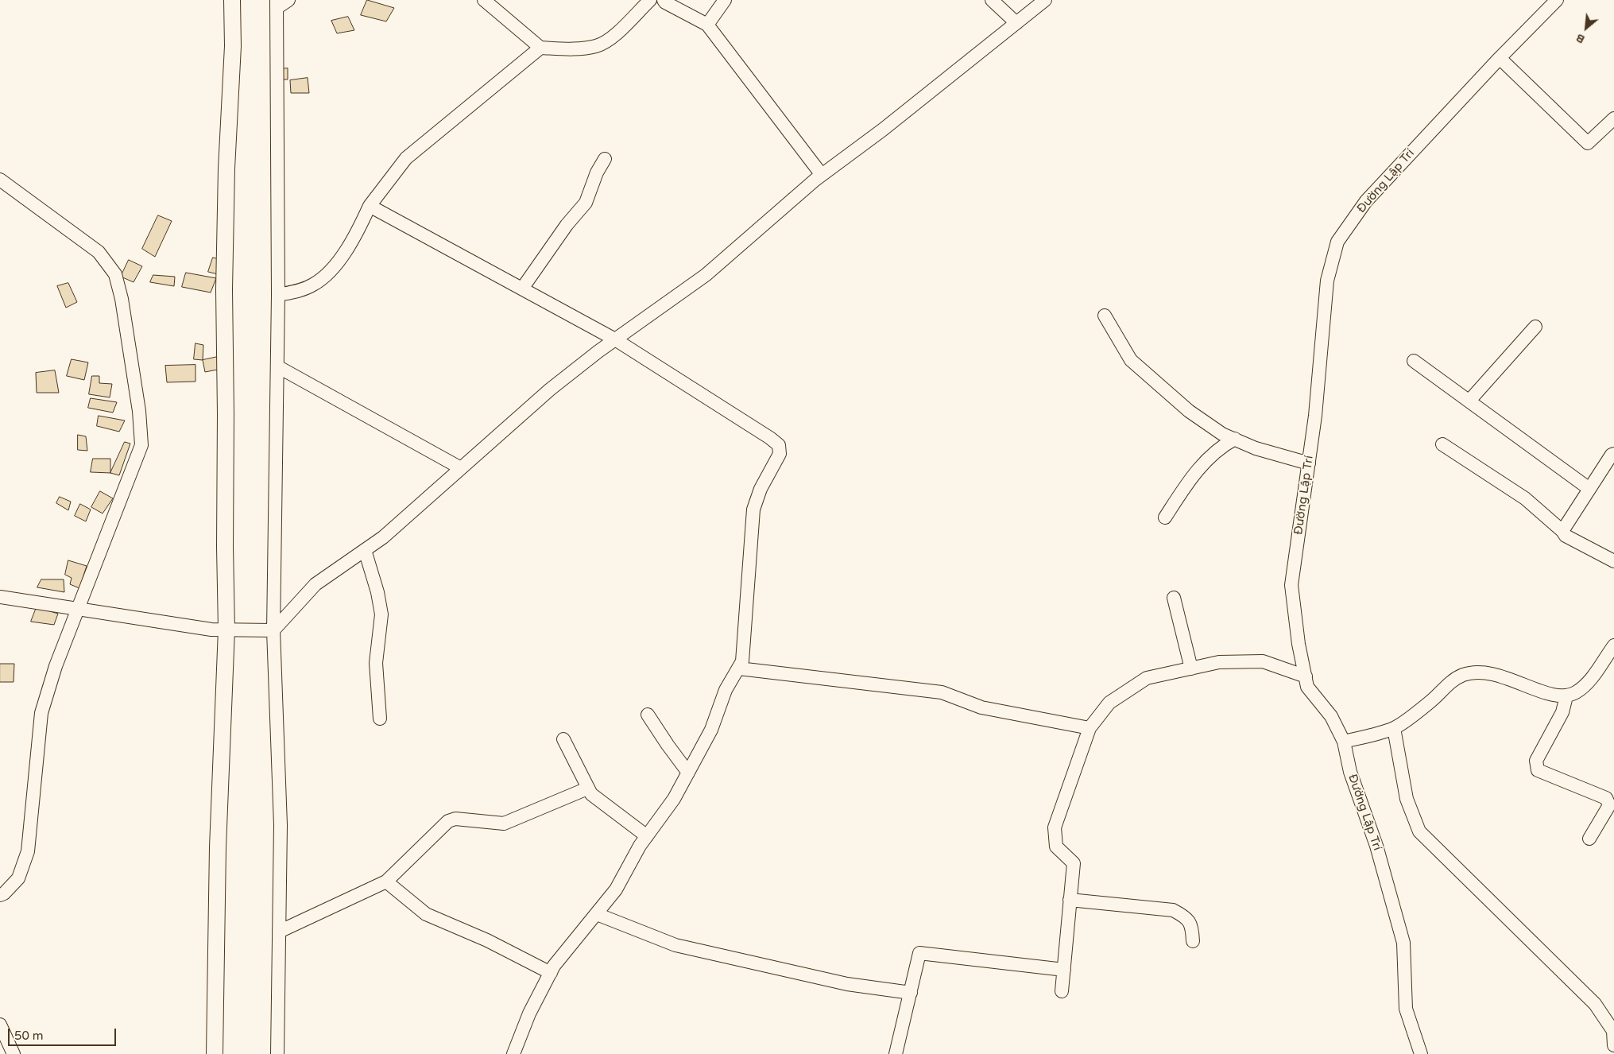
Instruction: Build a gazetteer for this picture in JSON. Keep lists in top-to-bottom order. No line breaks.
{"streets":{"street":["Đường Lập Trí"]},"scale_bar":"50 m","north":"bottom left"}
